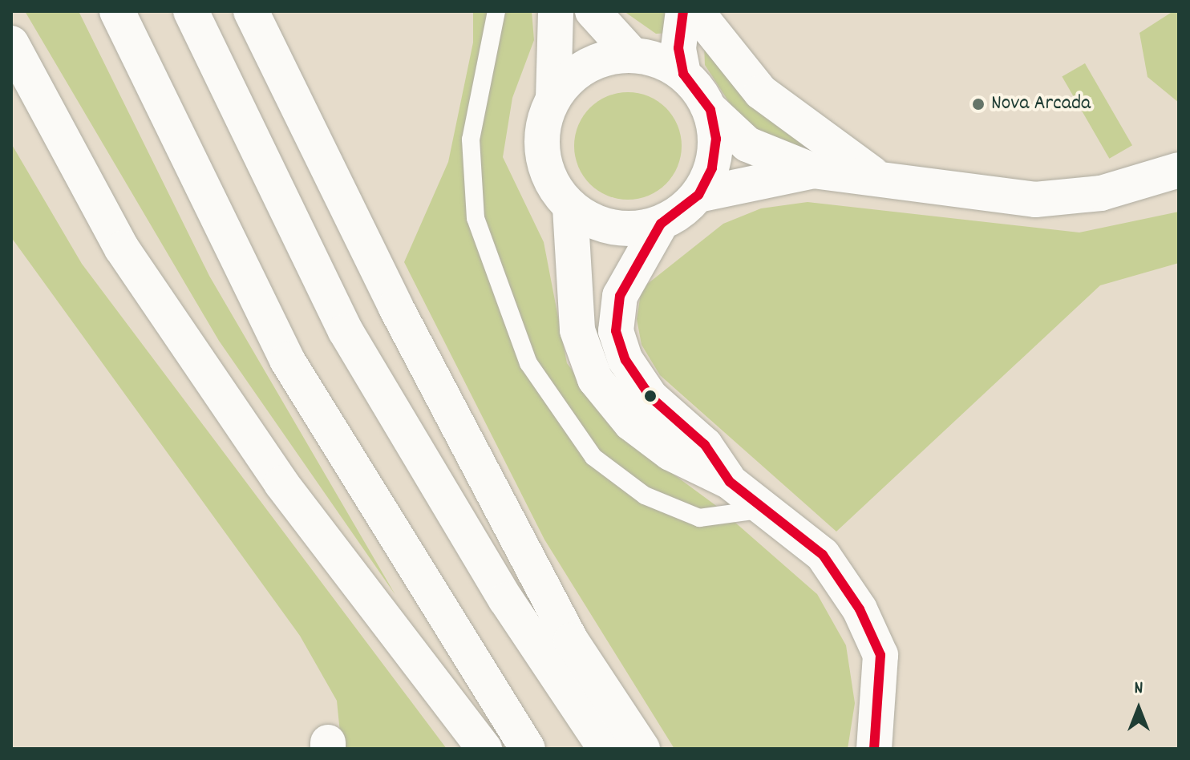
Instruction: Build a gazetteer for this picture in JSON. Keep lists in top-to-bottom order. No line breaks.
{"places":["Nova Arcada"],"north":"top"}
